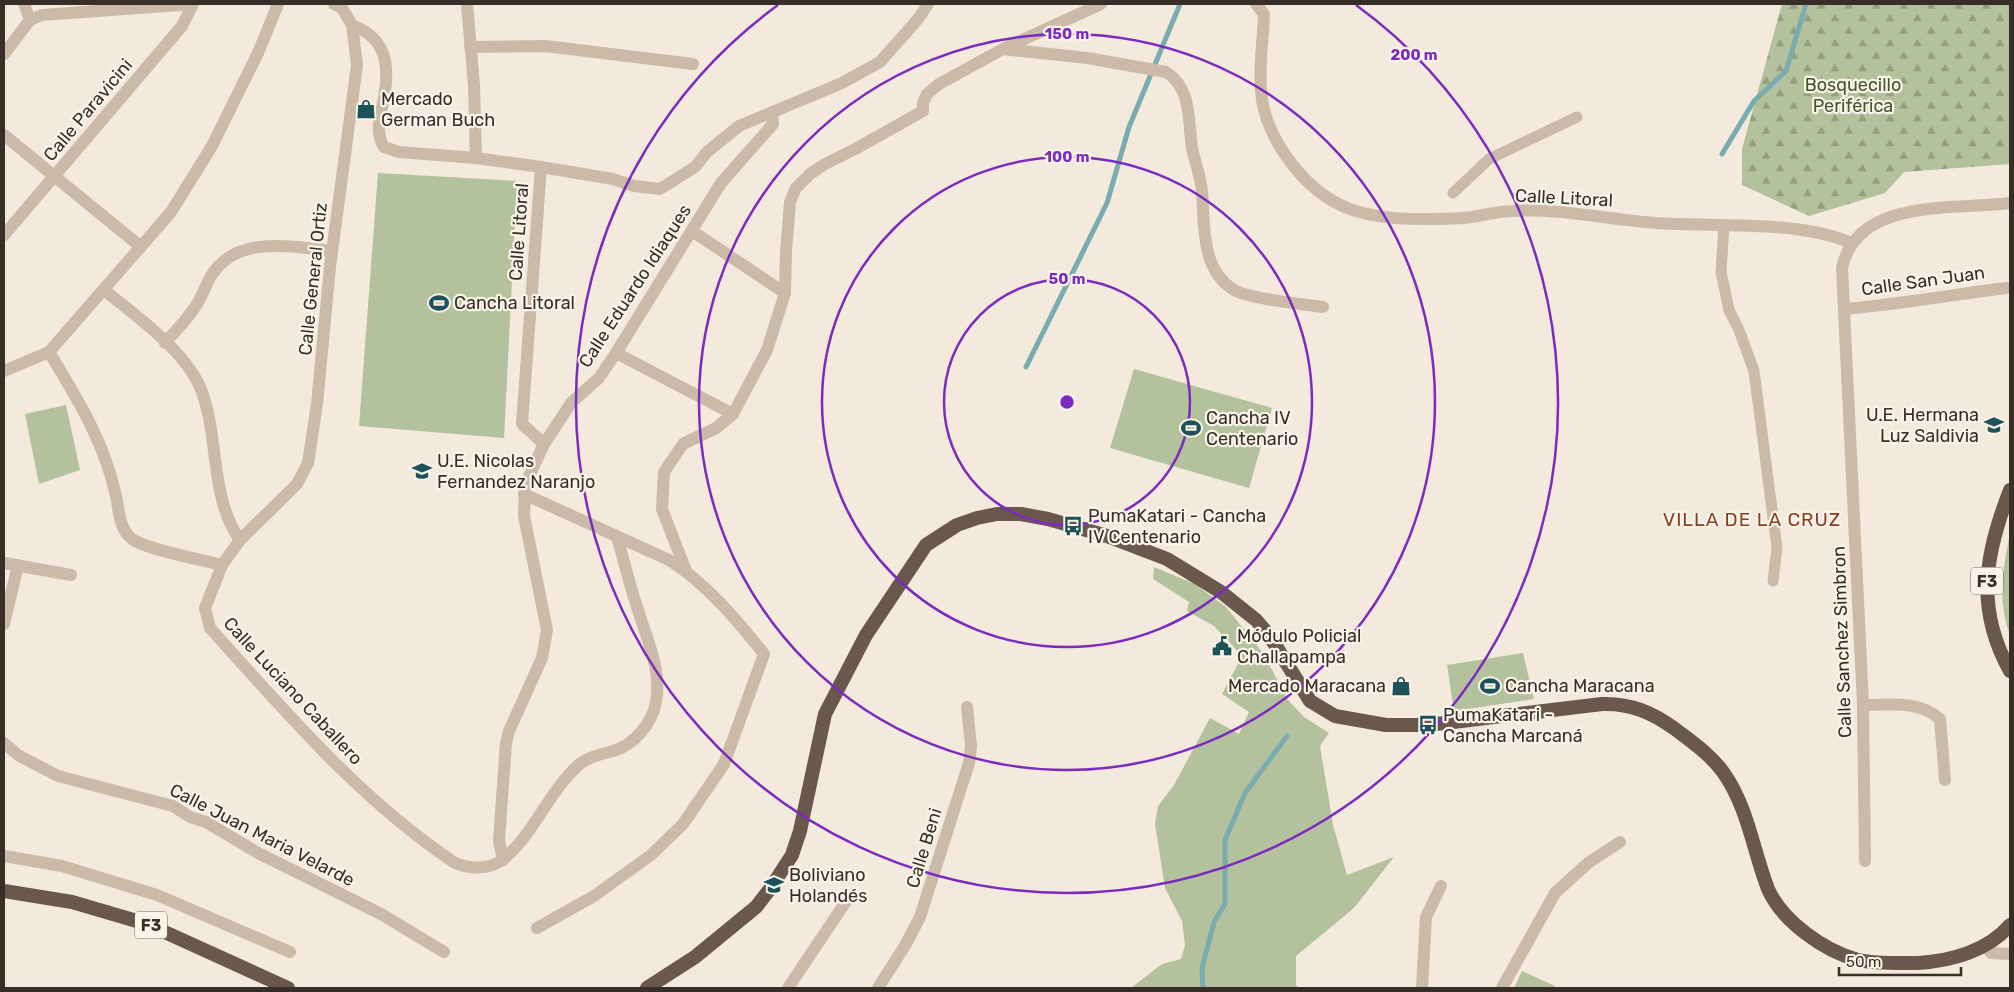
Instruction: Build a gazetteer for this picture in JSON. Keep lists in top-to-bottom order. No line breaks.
{"streets":{"highway":["F3"],"street":["Calle Paravicini","Calle Litoral","Calle General Ortiz","Calle San Juan","Calle Eduardo Idiaques","Calle Sanchez Simbron","Calle Luciano Caballero","Calle Juan Maria Velarde","Calle Beni"]},"crossings":[["Calle Litoral","Calle Eduardo Idiaques"],["Calle Litoral","Calle Sanchez Simbron"],["Calle General Ortiz","Calle Luciano Caballero"],["Calle San Juan","Calle Sanchez Simbron"],["Calle Eduardo Idiaques","Calle Luciano Caballero"]],"districts":["VILLA DE LA CRUZ"],"parks":["Bosquecillo Periférica"],"places":{"shop":["Mercado German Buch","Mercado Maracana"],"sports":["Cancha Litoral","Cancha IV Centenario","Cancha Maracana"],"school or university":["U.E. Hermana Luz Saldivia","U.E. Nicolas Fernandez Naranjo","Boliviano Holandés"],"bus stop":["PumaKatari - Cancha IV Centenario","PumaKatari - Cancha Marcaná"],"public building":["Módulo Policial Challapampa"]},"scale_bar":"50 m","rings":["150 m","200 m","100 m","50 m"]}
